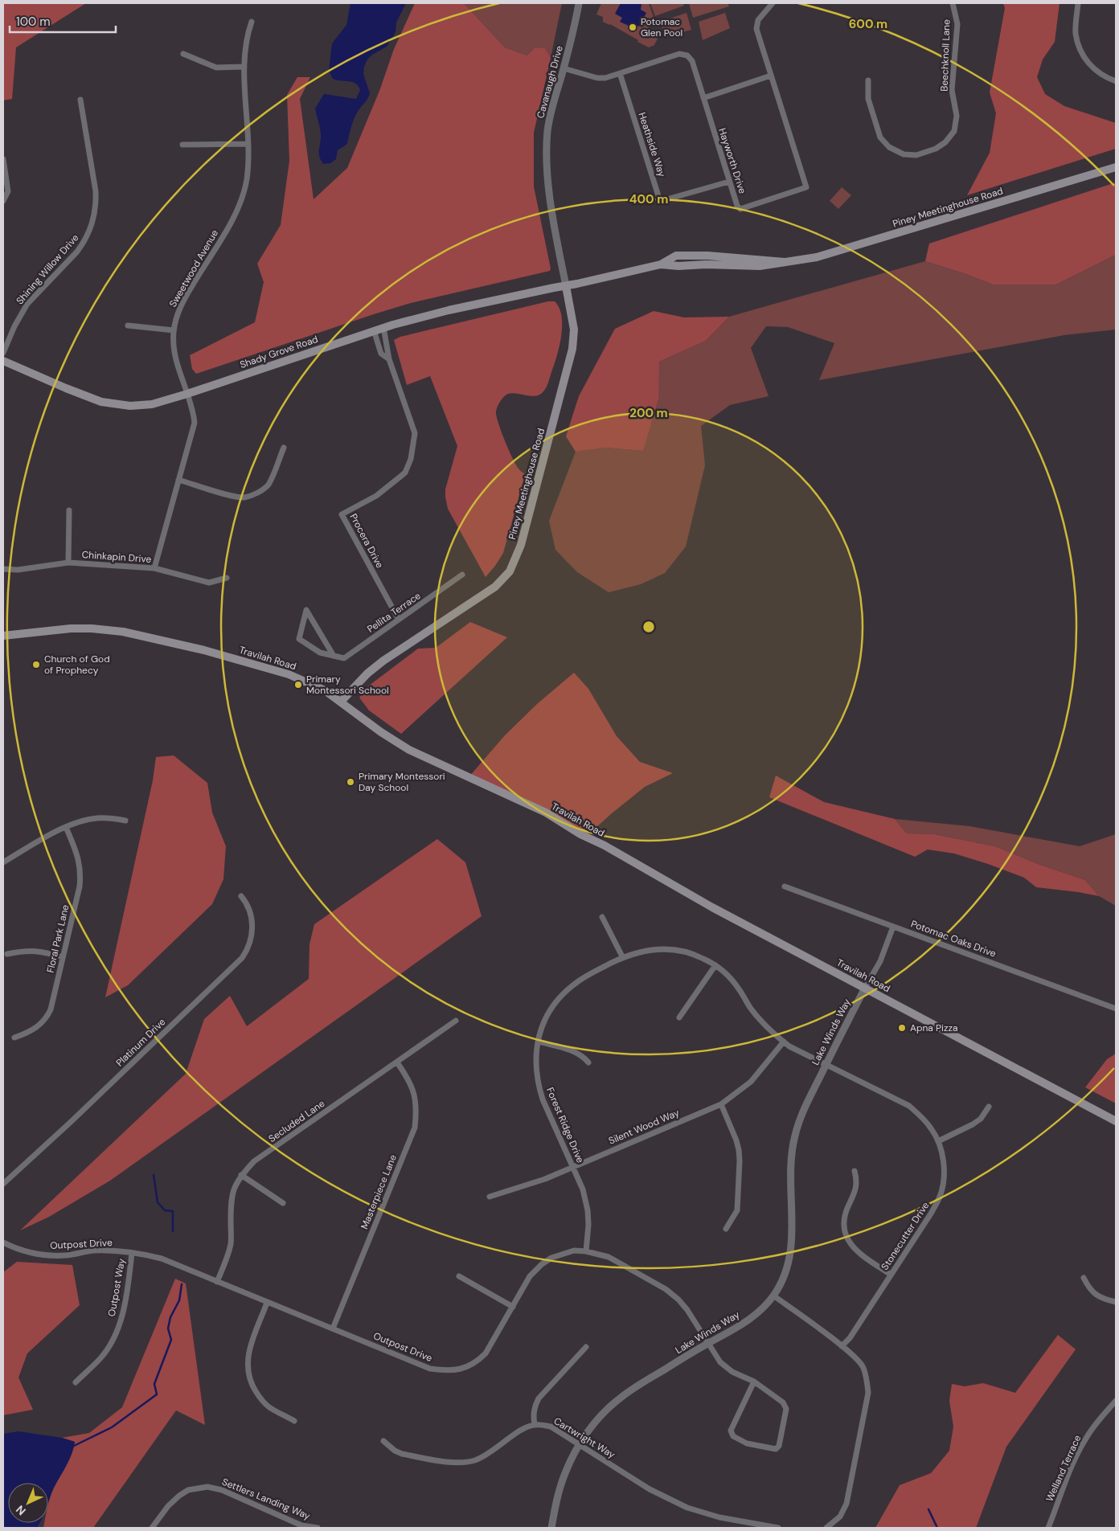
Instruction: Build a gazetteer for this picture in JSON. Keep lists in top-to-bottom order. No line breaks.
{"streets":{"main road":["Piney Meetinghouse Road","Shady Grove Road","Travilah Road"],"street":["Beechknoll Lane","Cavanaugh Drive","Heathside Way","Hayworth Drive","Sweetwood Avenue","Shining Willow Drive","Procera Drive","Chinkapin Drive","Pellita Terrace","Floral Park Lane","Potomac Oaks Drive","Lake Winds Way","Platinum Drive","Secluded Lane","Forest Ridge Drive","Silent Wood Way","Masterpiece Lane","Stonecutter Drive","Outpost Drive","Outpost Way","Cartwright Way","Welland Terrace","Settlers Landing Way"]},"crossings":[["Cavanaugh Drive","Hayworth Drive"],["Cavanaugh Drive","Piney Meetinghouse Road"],["Cavanaugh Drive","Shady Grove Road"],["Heathside Way","Hayworth Drive"],["Piney Meetinghouse Road","Shady Grove Road"],["Piney Meetinghouse Road","Travilah Road"],["Sweetwood Avenue","Shady Grove Road"],["Sweetwood Avenue","Chinkapin Drive"],["Shady Grove Road","Procera Drive"],["Procera Drive","Pellita Terrace"],["Travilah Road","Lake Winds Way"],["Lake Winds Way","Forest Ridge Drive"],["Lake Winds Way","Stonecutter Drive"],["Lake Winds Way","Outpost Drive"],["Lake Winds Way","Cartwright Way"],["Secluded Lane","Masterpiece Lane"],["Secluded Lane","Outpost Drive"],["Forest Ridge Drive","Silent Wood Way"],["Forest Ridge Drive","Stonecutter Drive"],["Forest Ridge Drive","Outpost Drive"],["Masterpiece Lane","Outpost Drive"],["Outpost Drive","Outpost Way"]],"places":["Potomac Glen Pool","Church of God of Prophecy","Primary Montessori School","Primary Montessori Day School","Apna Pizza"],"scale_bar":"100 m","north":"bottom left","rings":["600 m","400 m","200 m"]}
